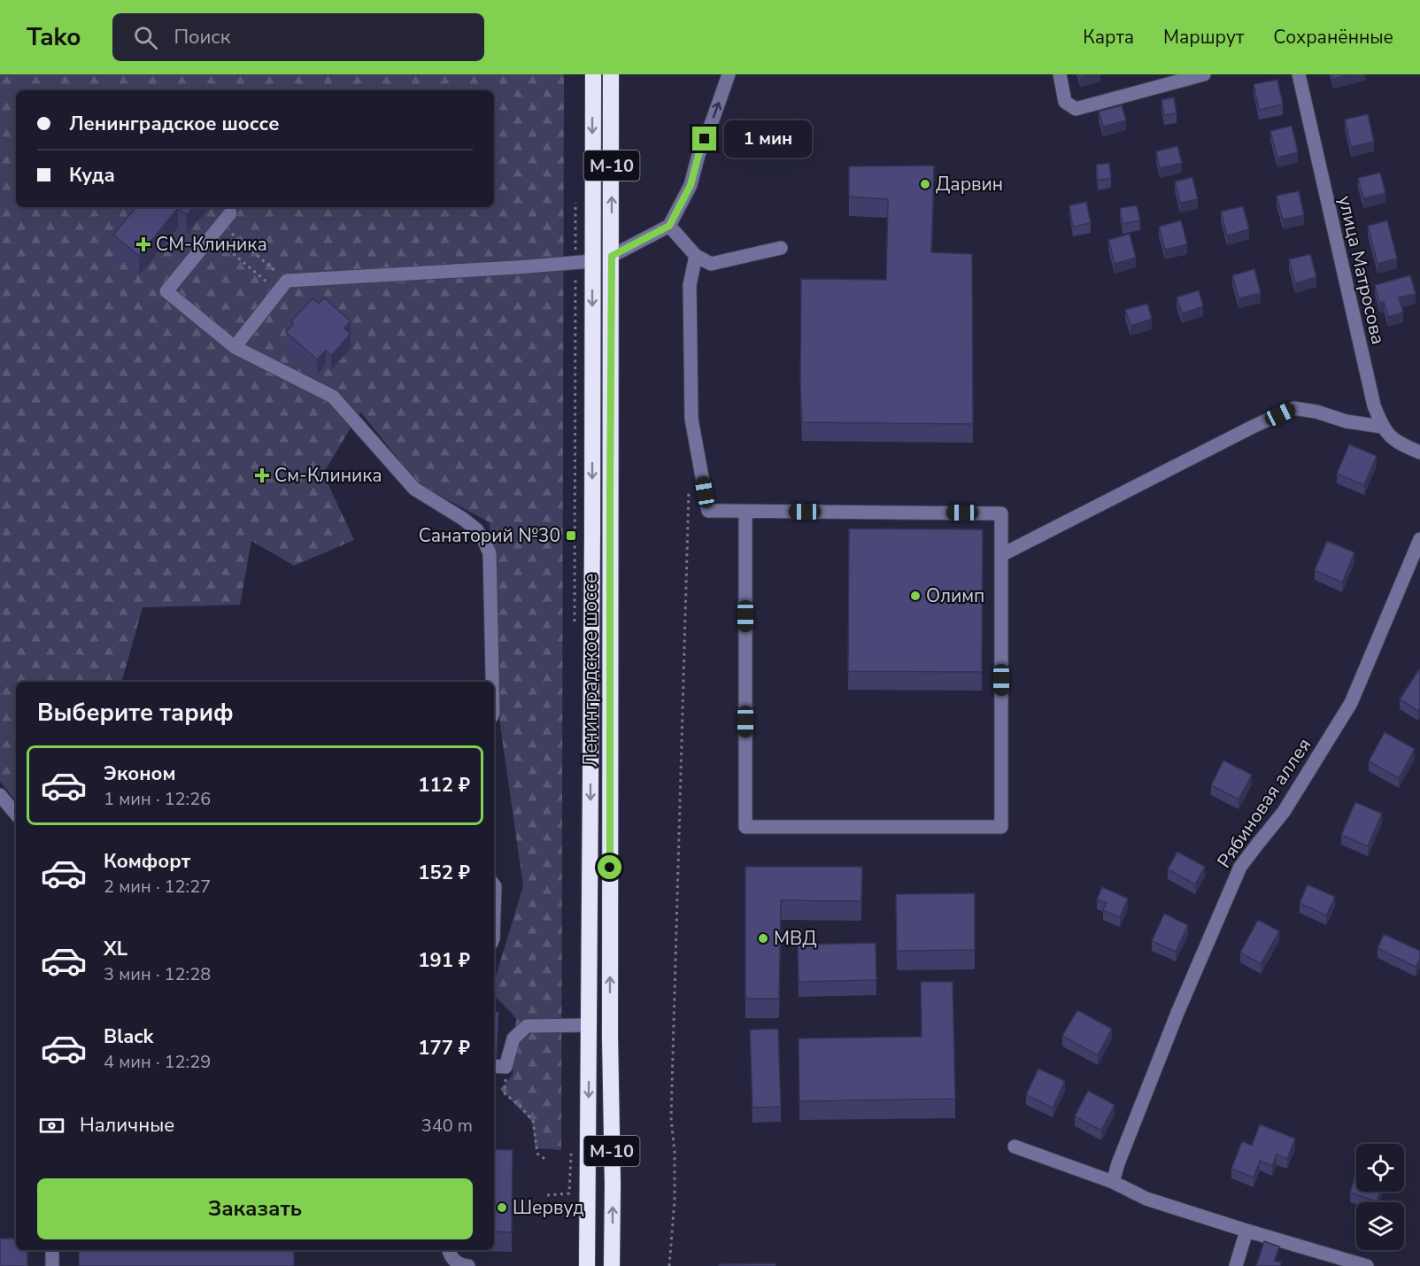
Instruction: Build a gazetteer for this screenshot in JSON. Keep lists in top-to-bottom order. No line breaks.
{"streets":{"highway":["М-10","Ленинградское шоссе"],"street":["улица Матросова","Рябиновая аллея"]},"places":{"other":["Дарвин","Олимп","МВД","Шервуд"],"health":["СМ-Клиника","См-Клиника"],"transit":["Санаторий №30"]},"page":{"header":"Tako","search":"Поиск","nav":["Карта","Маршрут","Сохранённые"],"banner":["Ленинградское шоссе","Куда"],"bubble":"1 мин","heading":"Выберите тариф","list":[{"name":"Эконом","note":"1 мин · 12:26","value":"112 ₽"},{"name":"Комфорт","note":"2 мин · 12:27","value":"152 ₽"},{"name":"XL","note":"3 мин · 12:28","value":"191 ₽"},{"name":"Black","note":"4 мин · 12:29","value":"177 ₽"}],"pay":["Наличные","340 m"],"buttons":"Заказать"}}
